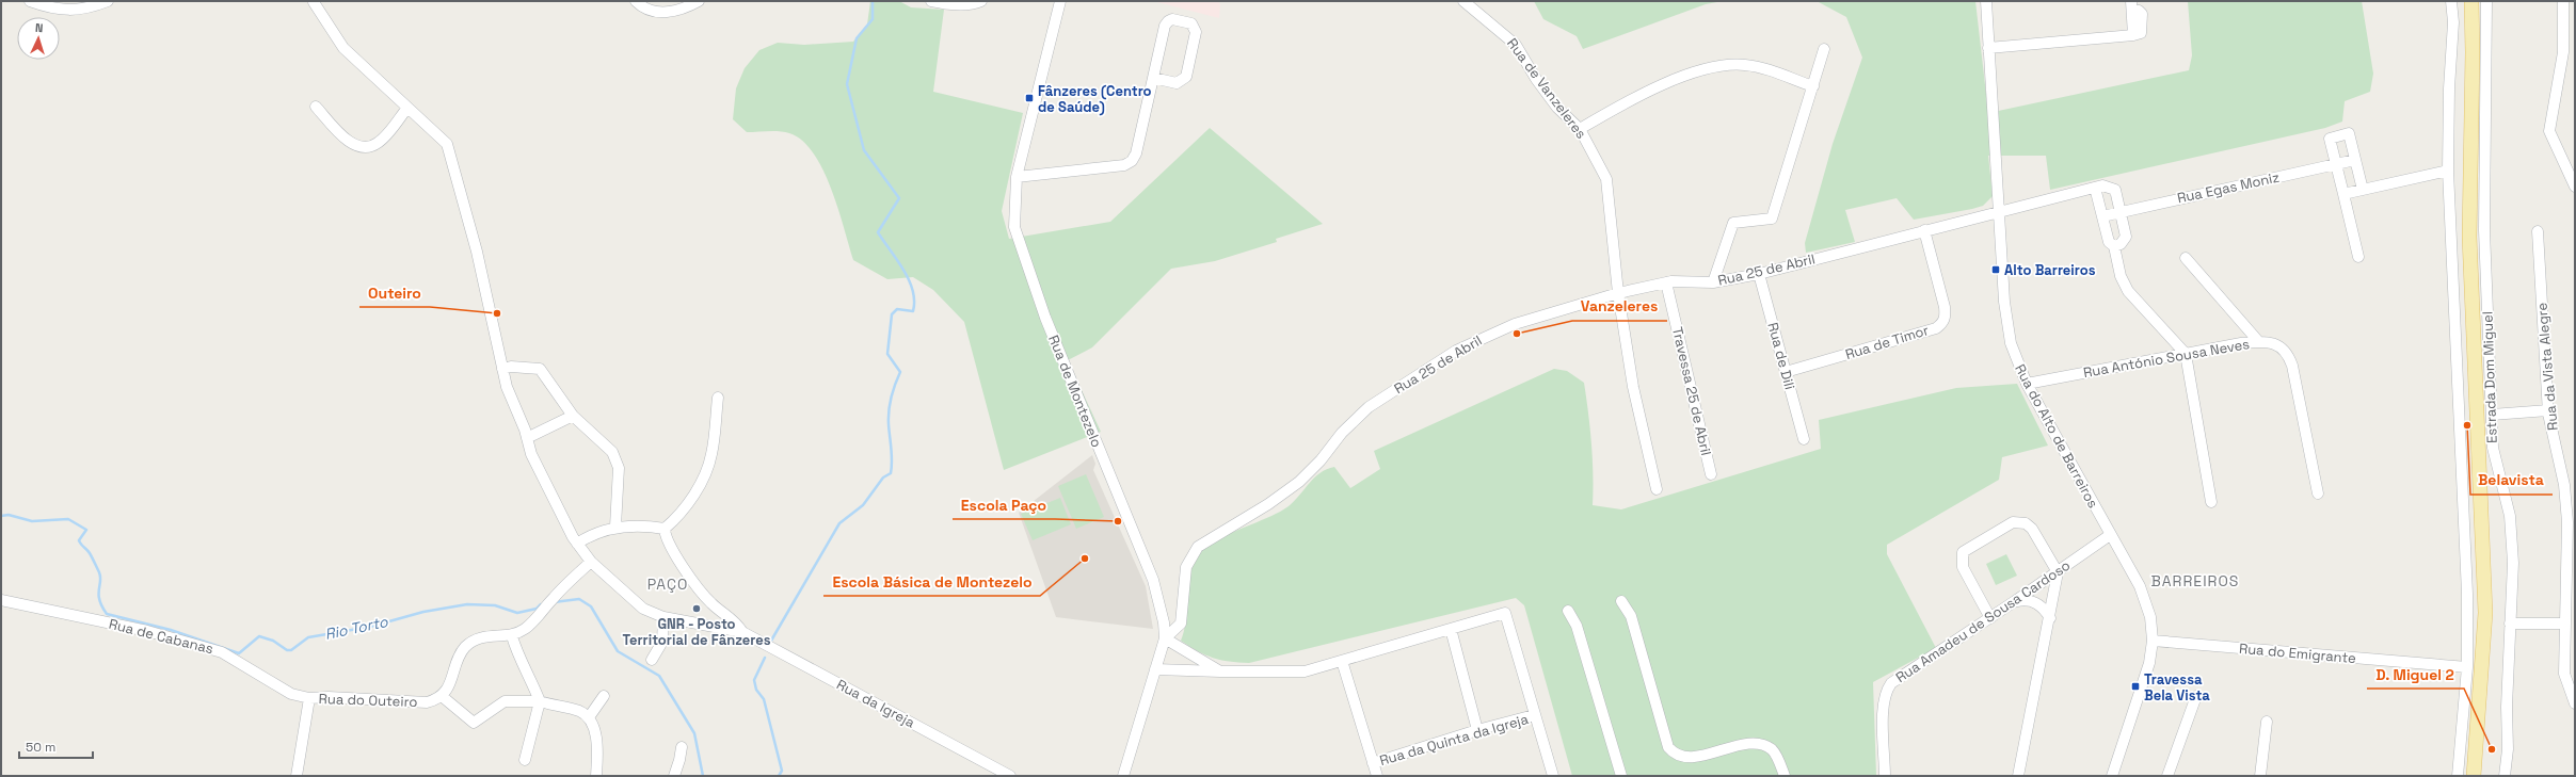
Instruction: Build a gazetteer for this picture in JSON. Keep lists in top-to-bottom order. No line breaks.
{"streets":{"main road":["Estrada Dom Miguel"],"street":["Rua de Vanzeleres","Rua Egas Moniz","Rua 25 de Abril","Rua de Timor","Rua de Dili","Rua António Sousa Neves","Rua da Vista Alegre","Rua de Montezelo","Travessa 25 de Abril","Rua do Alto de Barreiros","Rua Amadeu de Sousa Cardoso","Rua de Cabanas","Rua do Emigrante","Rua do Outeiro","Rua da Igreja","Rua da Quinta da Igreja"]},"crossings":[["Rua de Vanzeleres","Rua 25 de Abril"],["Rua 25 de Abril","Rua de Timor"],["Rua 25 de Abril","Rua de Dili"],["Rua 25 de Abril","Rua de Montezelo"],["Rua 25 de Abril","Travessa 25 de Abril"],["Rua 25 de Abril","Rua do Alto de Barreiros"],["Rua de Timor","Rua de Dili"],["Rua António Sousa Neves","Rua do Alto de Barreiros"],["Rua do Alto de Barreiros","Rua Amadeu de Sousa Cardoso"],["Rua do Alto de Barreiros","Rua do Emigrante"],["Rua de Cabanas","Rua do Outeiro"]],"districts":["BARREIROS","PAÇO"],"water":["Rio Torto"],"places":{"transit":["Fânzeres (Centro de Saúde)","Alto Barreiros","Travessa Bela Vista"],"other":["Outeiro","Vanzeleres","Belavista","Escola Paço","Escola Básica de Montezelo","GNR - Posto Territorial de Fânzeres","D. Miguel 2"]},"scale_bar":"50 m","north":"top"}
